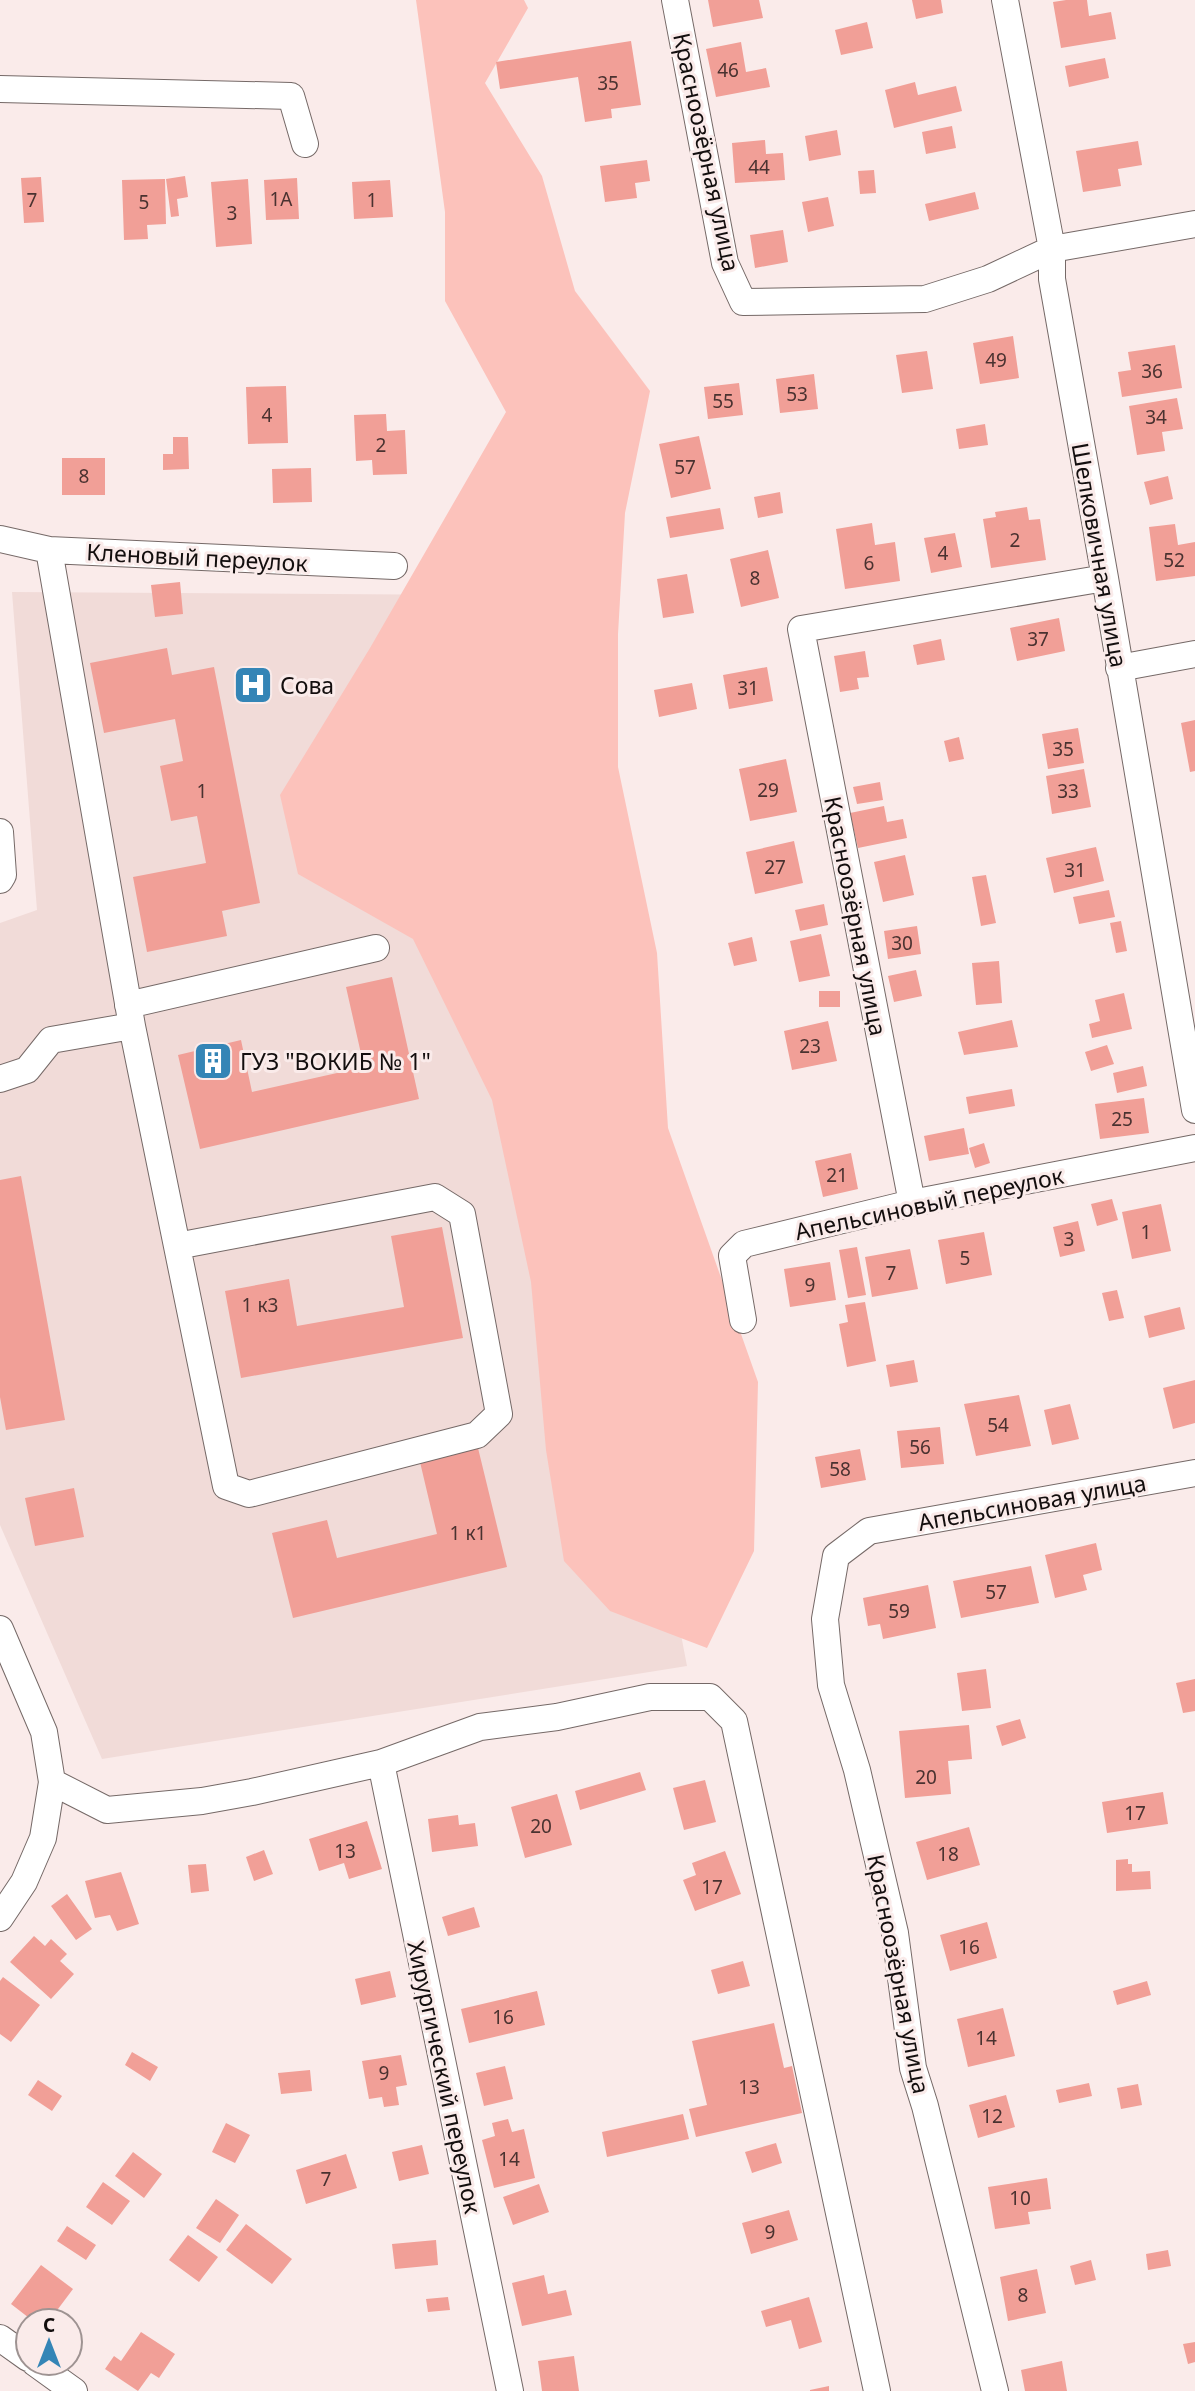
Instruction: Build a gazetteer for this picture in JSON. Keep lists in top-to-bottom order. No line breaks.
{"streets":{"street":["Красноозёрная улица","Шелковичная улица","Кленовый переулок","Апельсиновый переулок","Апельсиновая улица","Хирургический переулок"]},"crossings":[["Красноозёрная улица","Шелковичная улица"],["Красноозёрная улица","Апельсиновый переулок"],["Красноозёрная улица","Апельсиновая улица"]],"places":{"hospital":["Сова"],"building":["ГУЗ \"ВОКИБ № 1\""]},"house_numbers":["46","35","44","1А","7","1","5","3","49","36","53","55","4","34","2","57","8","2","4","52","6","8","37","31","35","29","1","33","27","31","30","23","25","21","1","3","5","7","9","1 к3","54","56","58","1 к1","57","59","20","17","20","13","18","17","16","16","14","9","13","12","14","7","10","9","8"],"north":"top"}
